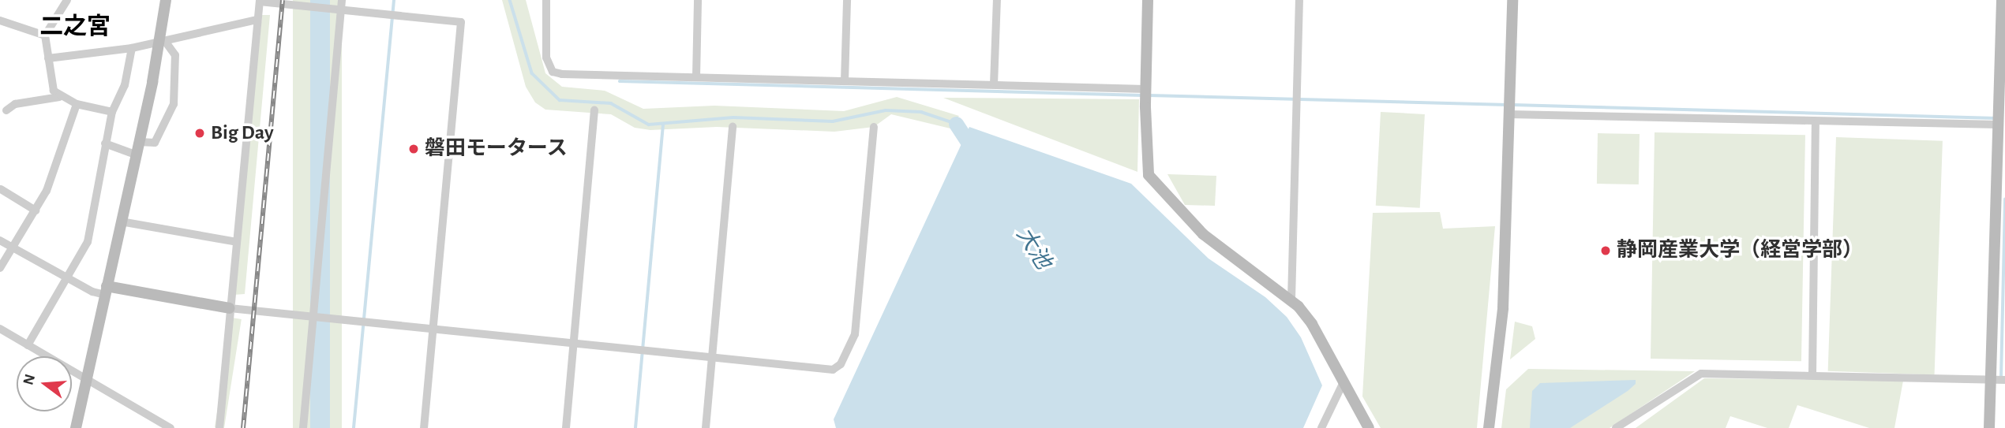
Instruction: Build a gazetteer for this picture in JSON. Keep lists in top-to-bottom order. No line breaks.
{"districts":["二之宮"],"water":["大池"],"places":["Big Day","磐田モータース","静岡産業大学（経営学部）"],"north":"left"}
